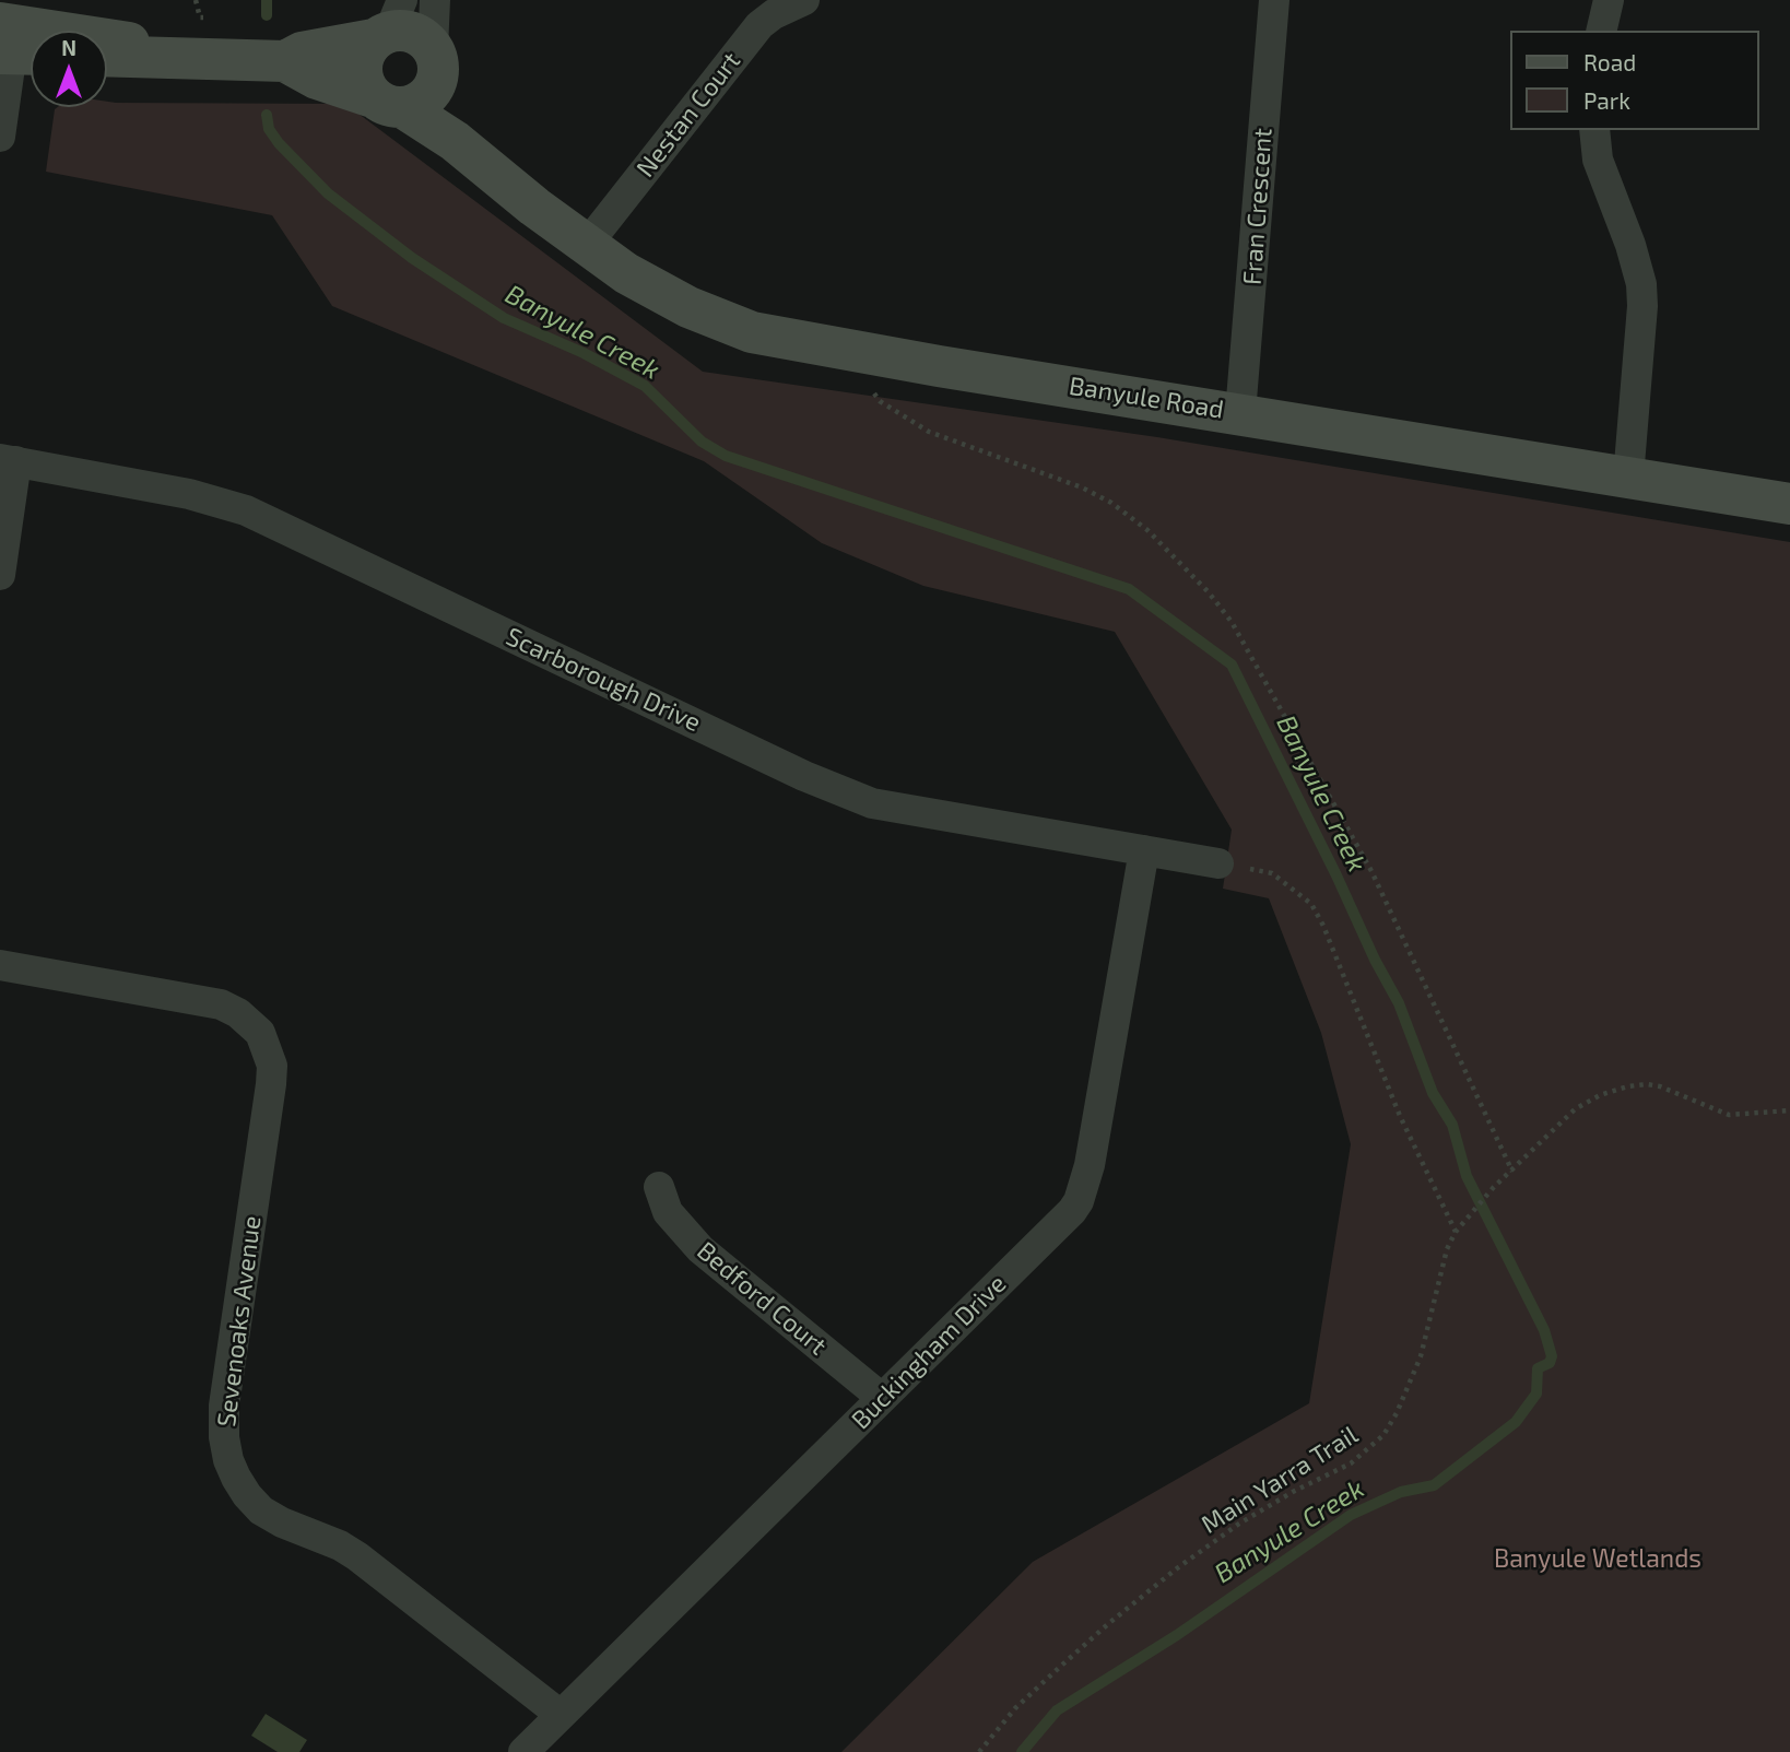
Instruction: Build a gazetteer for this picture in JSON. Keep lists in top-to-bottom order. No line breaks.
{"streets":{"street":["Nestan Court","Fran Crescent","Banyule Road","Scarborough Drive","Bedford Court","Sevenoaks Avenue","Buckingham Drive"],"path":["Main Yarra Trail"]},"crossings":[["Nestan Court","Banyule Road"],["Fran Crescent","Banyule Road"],["Scarborough Drive","Buckingham Drive"],["Bedford Court","Buckingham Drive"],["Sevenoaks Avenue","Buckingham Drive"]],"water":["Banyule Creek"],"parks":["Banyule Wetlands"],"legend":["Road","Park"],"north":"top"}
